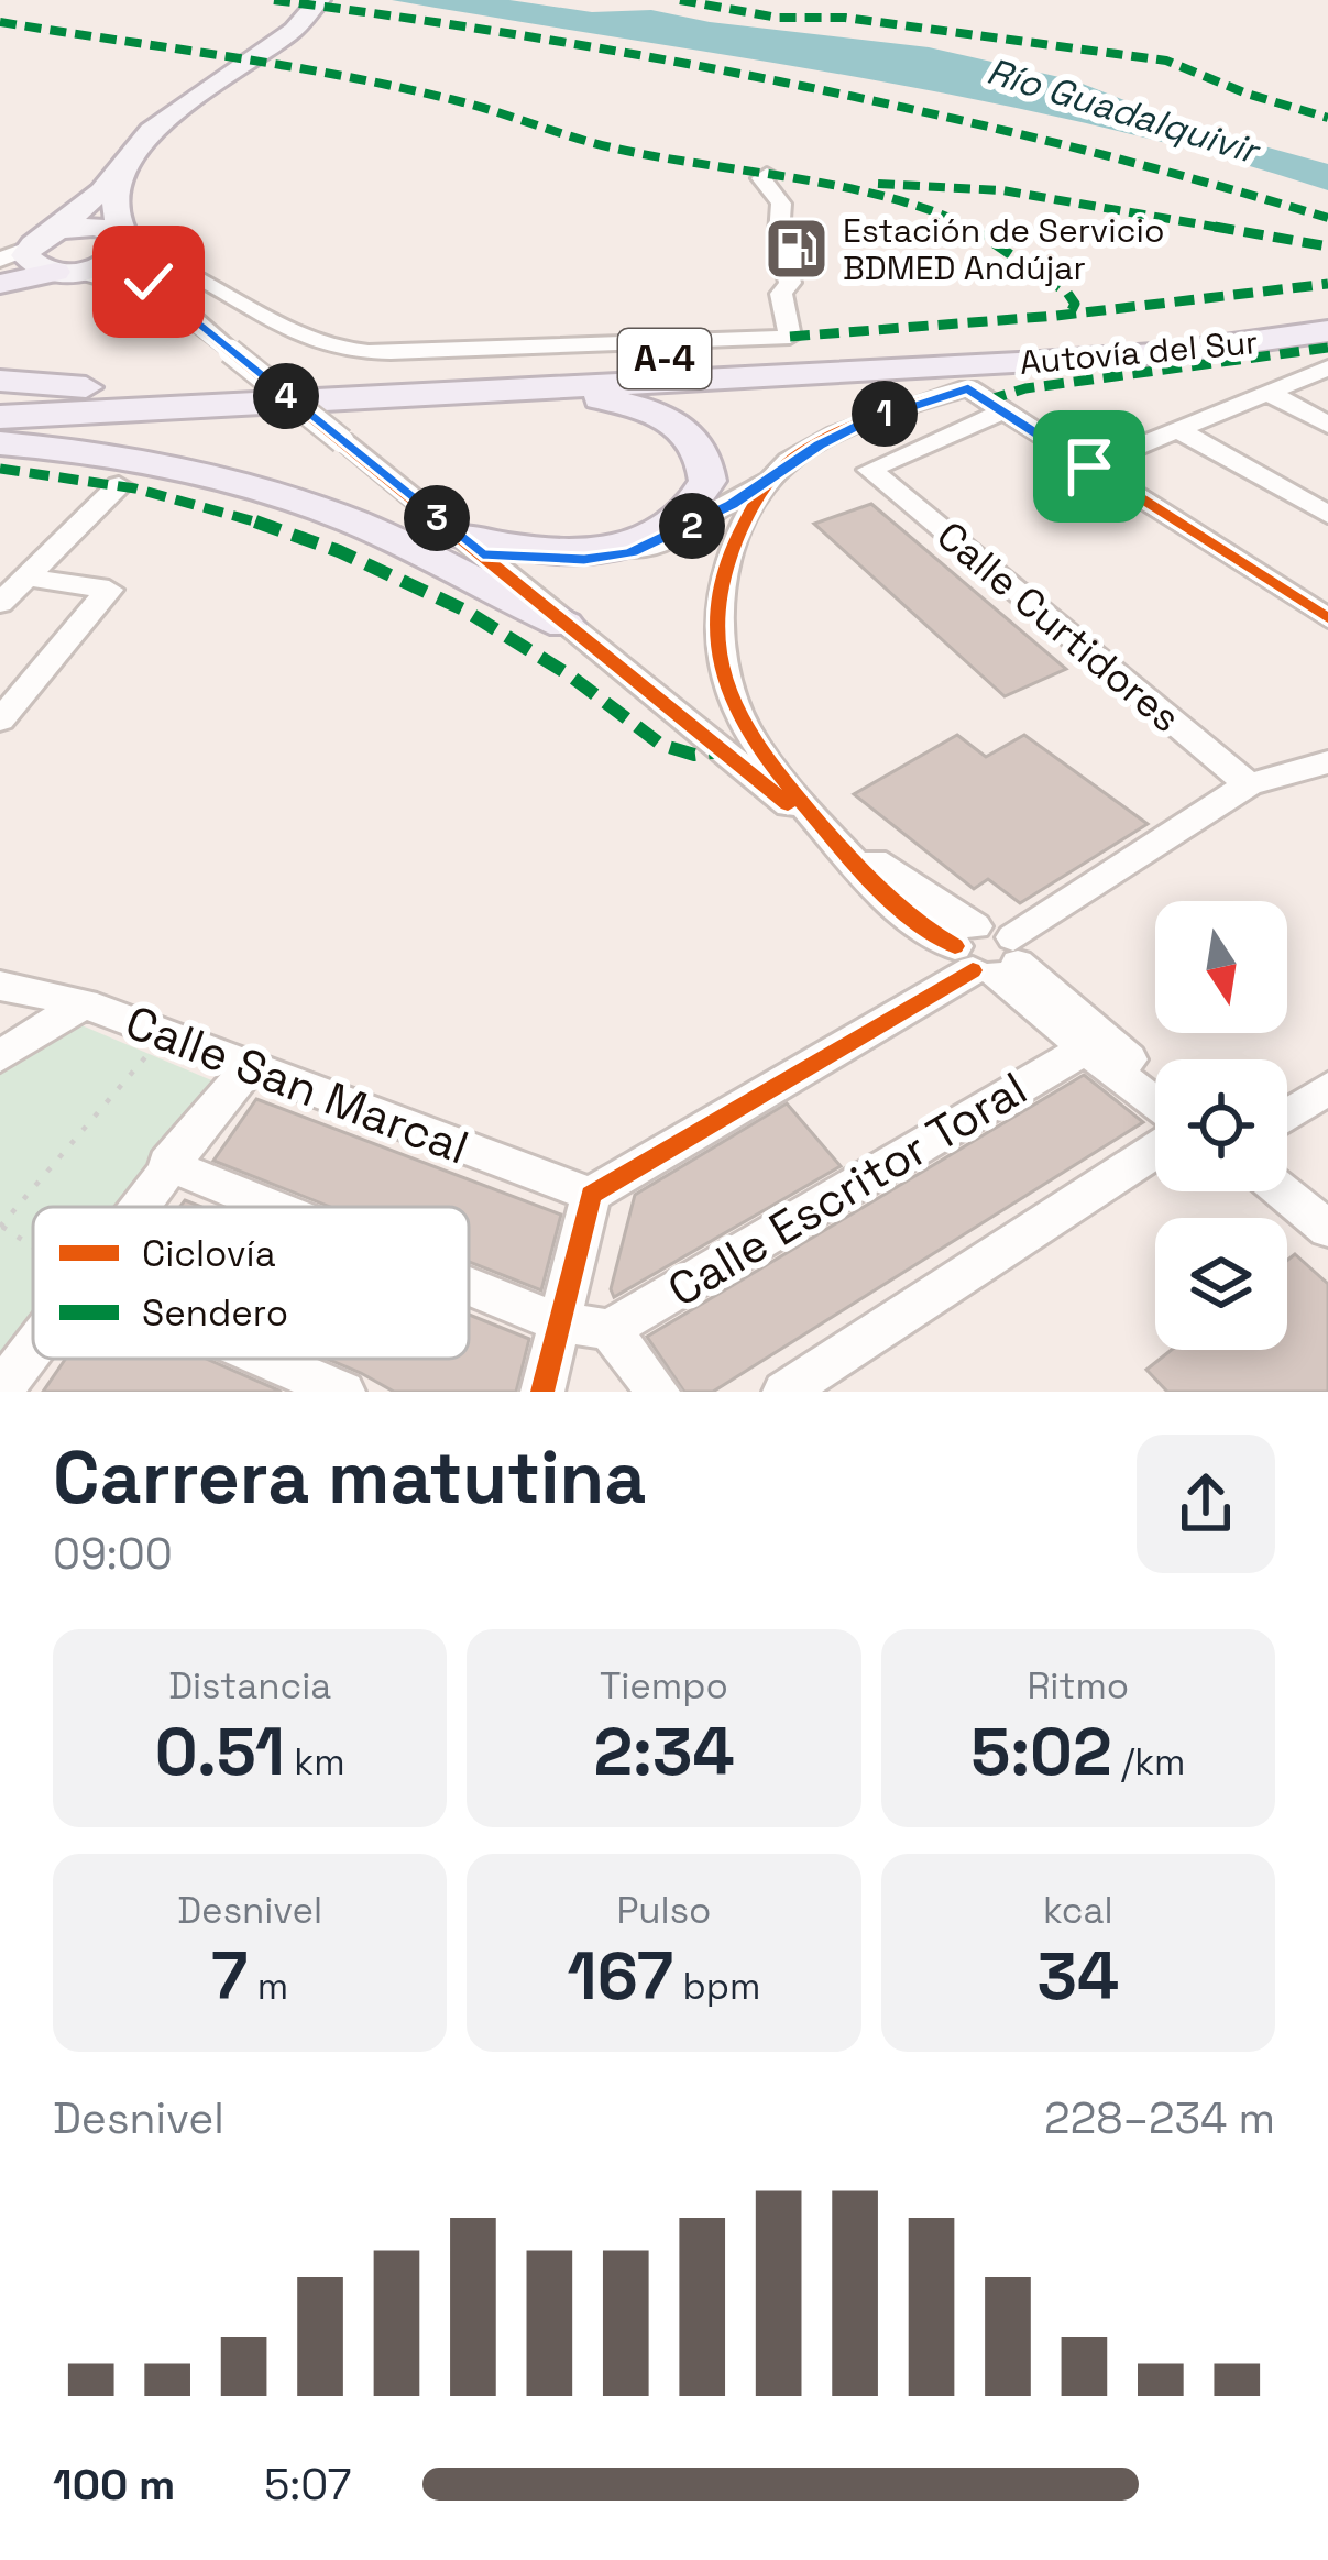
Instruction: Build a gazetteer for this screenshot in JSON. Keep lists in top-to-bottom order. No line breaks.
{"streets":{"highway":["Autovía del Sur","A-4"],"street":["Calle Curtidores","Calle San Marcal","Calle Escritor Toral"]},"water":["Río Guadalquivir"],"places":{"fuel station":["Estación de Servicio BDMED Andújar"]},"legend":["Ciclovía","Sendero"],"north":"bottom","page":{"pins":["4","1","3","2"],"heading":["Carrera matutina","09:00"],"stats":[["Distancia","0.51 km"],["Tiempo","2:34"],["Ritmo","5:02 /km"],["Desnivel","7 m"],["Pulso","167 bpm"],["kcal","34"]],"chart":["Desnivel","228–234 m"],"list":[{"name":"100 m","note":"5:07"}]}}
